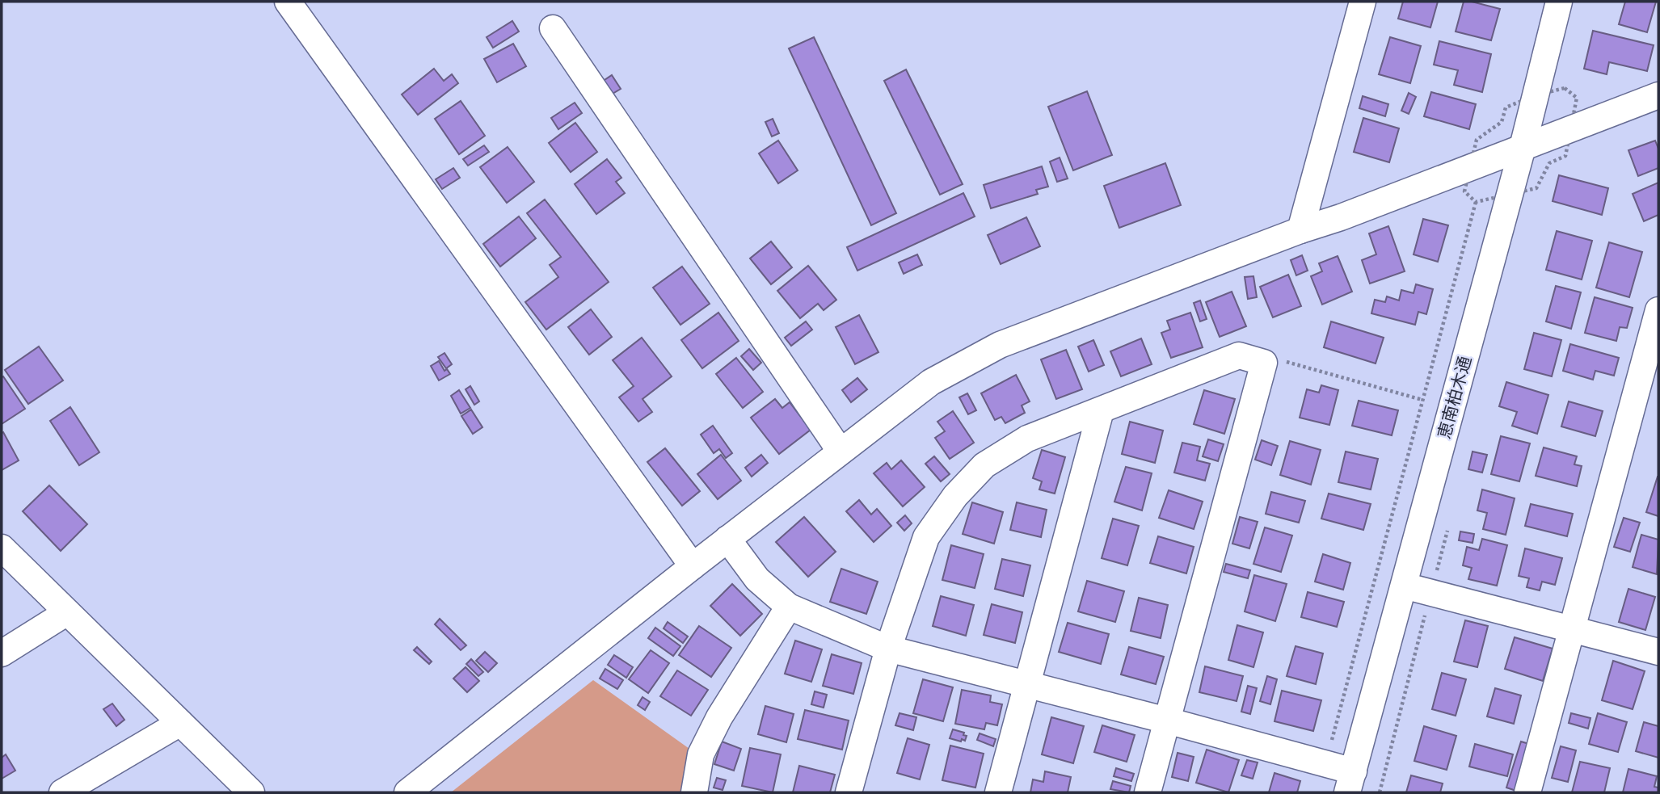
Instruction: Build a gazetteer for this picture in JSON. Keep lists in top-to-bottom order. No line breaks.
{"streets":{"street":["恵南柏木通"]}}
